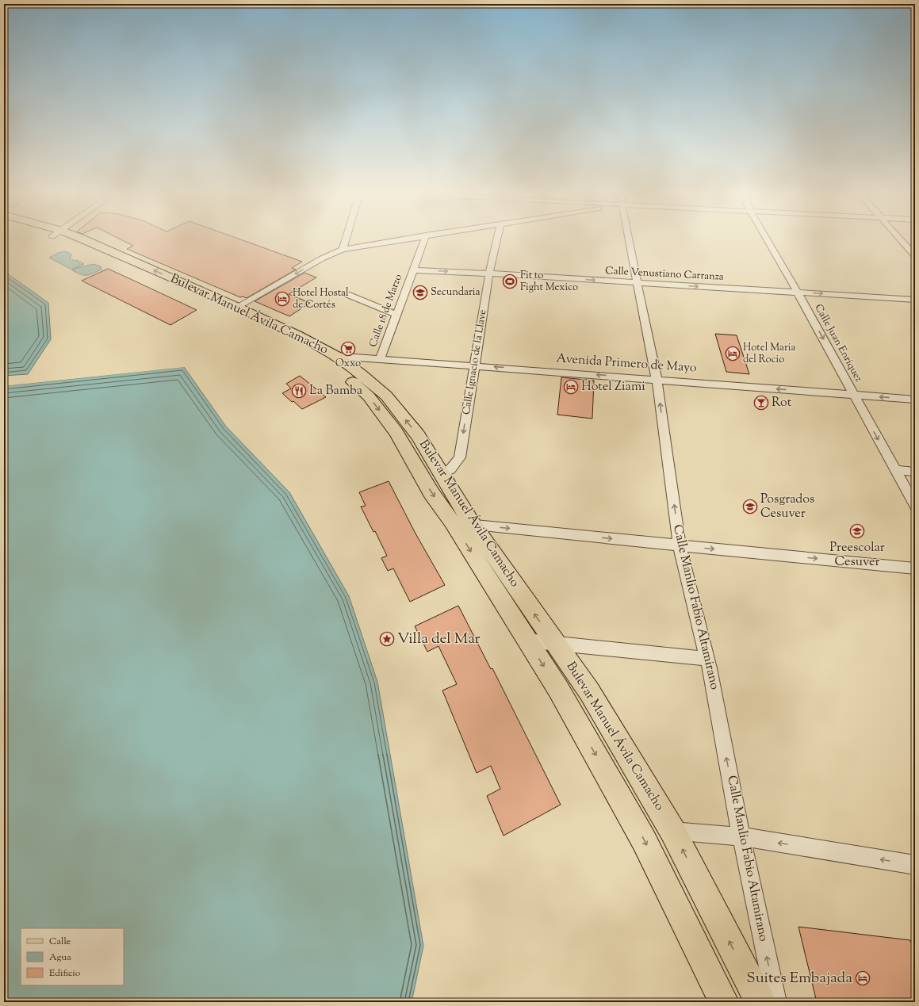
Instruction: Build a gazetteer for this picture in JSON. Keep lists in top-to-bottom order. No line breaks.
{"streets":{"main road":["Bulevar Manuel Ávila Camacho"],"street":["Calle Venustiano Carranza","Calle 18 de Marzo","Calle Juan Enríquez","Calle Ignacio de la Llave","Avenida Primero de Mayo","Calle Manlio Fabio Altamirano"]},"crossings":[["Calle Venustiano Carranza","Calle 18 de Marzo"],["Calle Venustiano Carranza","Calle Juan Enríquez"],["Calle Venustiano Carranza","Calle Ignacio de la Llave"],["Calle Venustiano Carranza","Calle Manlio Fabio Altamirano"],["Calle 18 de Marzo","Avenida Primero de Mayo"],["Bulevar Manuel Ávila Camacho","Calle Ignacio de la Llave"],["Bulevar Manuel Ávila Camacho","Avenida Primero de Mayo"],["Calle Juan Enríquez","Avenida Primero de Mayo"],["Calle Ignacio de la Llave","Avenida Primero de Mayo"],["Avenida Primero de Mayo","Calle Manlio Fabio Altamirano"]],"one_way":["Calle Venustiano Carranza","Calle Juan Enríquez","Calle Ignacio de la Llave","Avenida Primero de Mayo","Calle Manlio Fabio Altamirano"],"places":{"sports":["Fit to Fight Mexico"],"school or university":["Secundaria","Posgrados Cesuver","Preescolar Cesuver"],"hotel":["Hotel Hostal de Cortés","Hotel Maria del Rocio","Hotel Ziami","Suites Embajada"],"supermarket":["Oxxo"],"restaurant":["La Bamba"],"bar":["Rot"],"place":["Villa del Mar"]},"legend":["Calle","Agua","Edificio"]}
